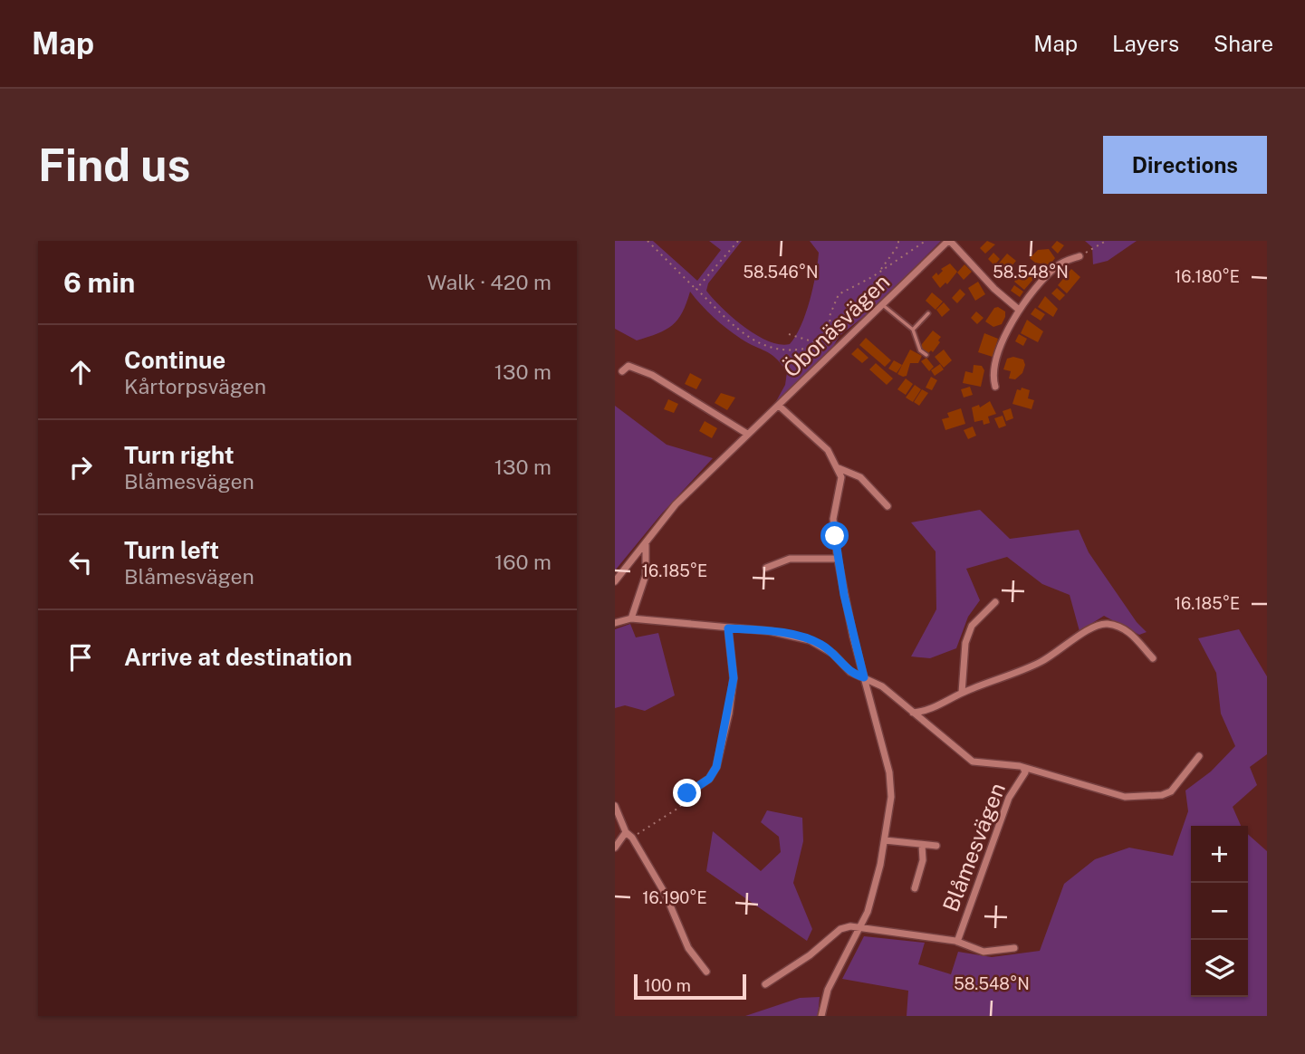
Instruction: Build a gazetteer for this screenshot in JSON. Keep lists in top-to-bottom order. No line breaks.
{"streets":{"street":["Öbonäsvägen","Blåmesvägen"]},"scale_bar":"100 m","page":{"header":"Map","nav":["Map","Layers","Share"],"buttons":"Directions","title":"Find us","heading":["6 min","Walk · 420 m"],"list":[["Continue","Kårtorpsvägen","130 m"],["Turn right","Blåmesvägen","130 m"],["Turn left","Blåmesvägen","160 m"],"Arrive at destination"],"map_buttons":["+","−"],"scale":"100 m"},"coordinates":["58.546°N","58.548°N","16.180°E","16.185°E","16.190°E"]}
